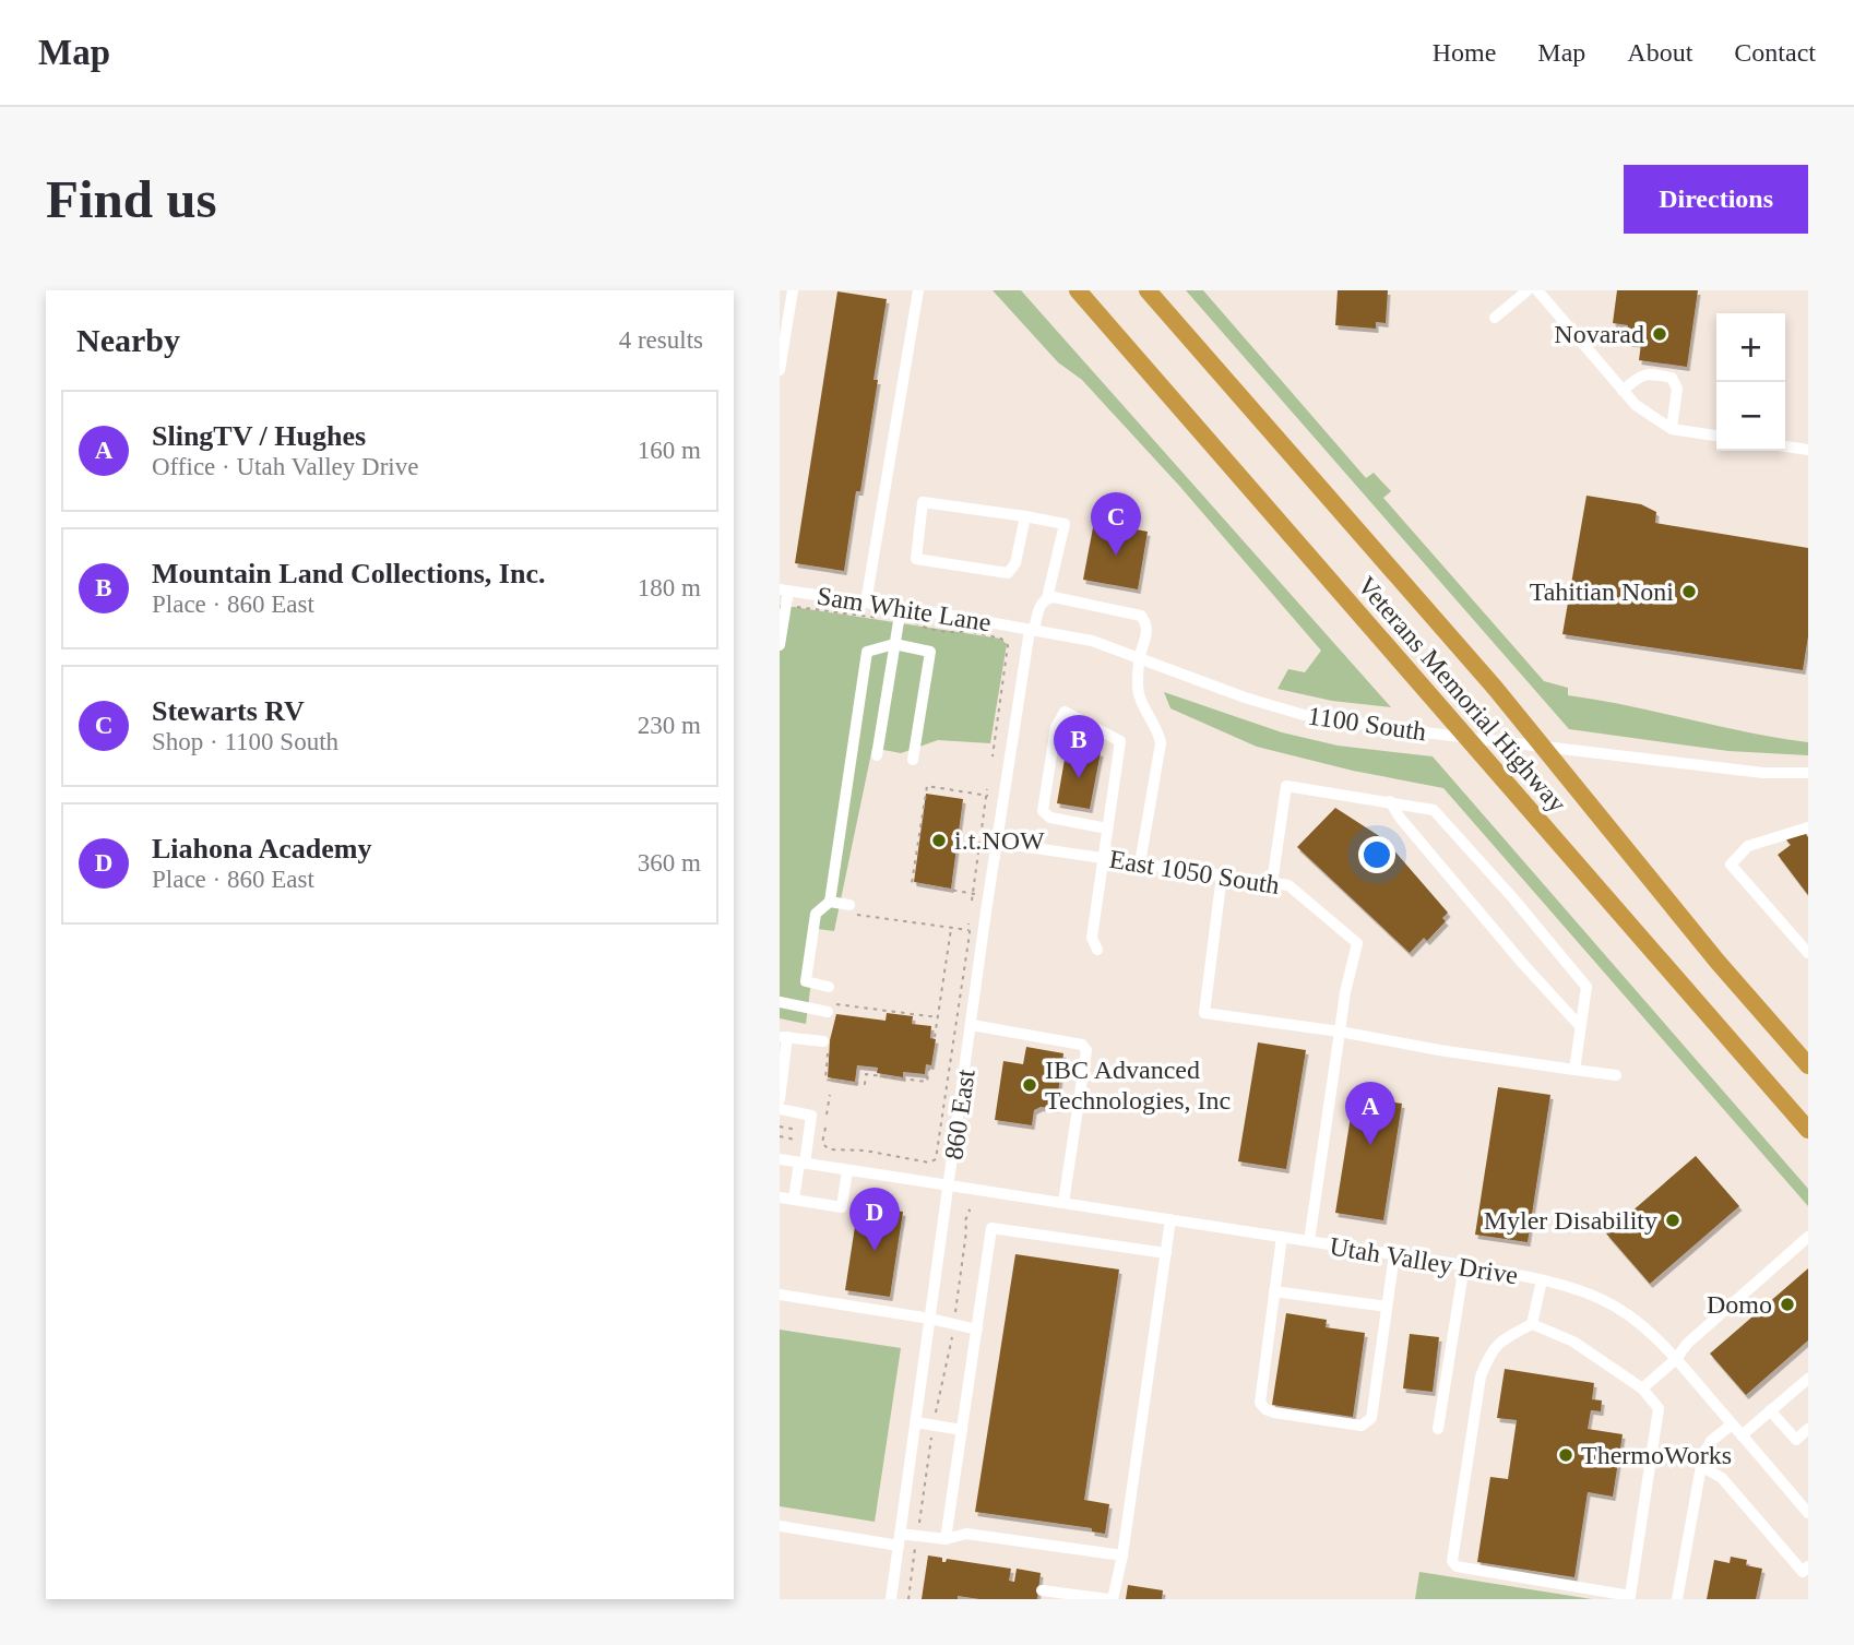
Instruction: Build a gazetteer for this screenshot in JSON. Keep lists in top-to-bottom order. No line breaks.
{"streets":{"highway":["Veterans Memorial Highway"],"street":["Sam White Lane","1100 South","East 1050 South","860 East","Utah Valley Drive"]},"crossings":[["Sam White Lane","1100 South"],["Sam White Lane","860 East"],["1100 South","860 East"],["East 1050 South","860 East"],["860 East","Utah Valley Drive"]],"places":["Novarad","Tahitian Noni","i.t.NOW","IBC Advanced Technologies, Inc","Myler Disability","Domo","ThermoWorks"],"page":{"header":"Map","nav":["Home","Map","About","Contact"],"buttons":"Directions","title":"Find us","heading":["Nearby","4 results"],"map_buttons":["+","−"],"list":[{"mark":"A","name":"SlingTV / Hughes","note":"Office · Utah Valley Drive","value":"160 m"},{"mark":"B","name":"Mountain Land Collections, Inc.","note":"Place · 860 East","value":"180 m"},{"mark":"C","name":"Stewarts RV","note":"Shop · 1100 South","value":"230 m"},{"mark":"D","name":"Liahona Academy","note":"Place · 860 East","value":"360 m"}],"pins":["C","B","A","D"]}}
